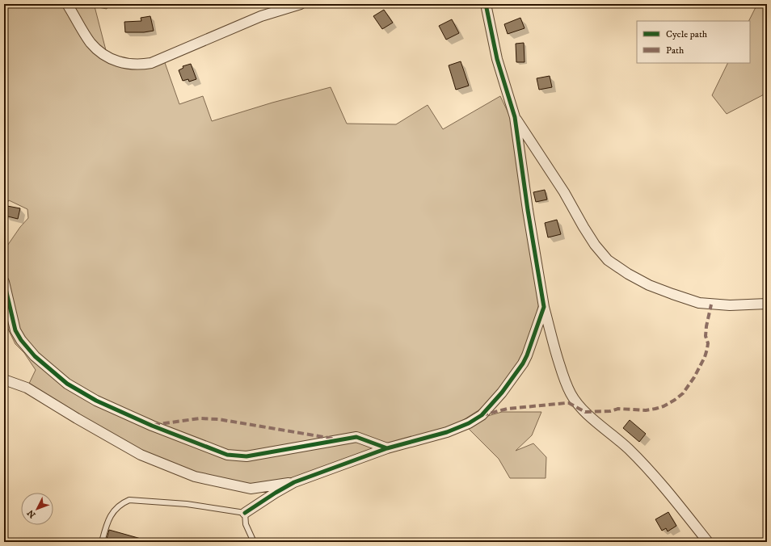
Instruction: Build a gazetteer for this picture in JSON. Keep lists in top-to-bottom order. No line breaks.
{"legend":["Cycle path","Path"],"north":"bottom left"}
